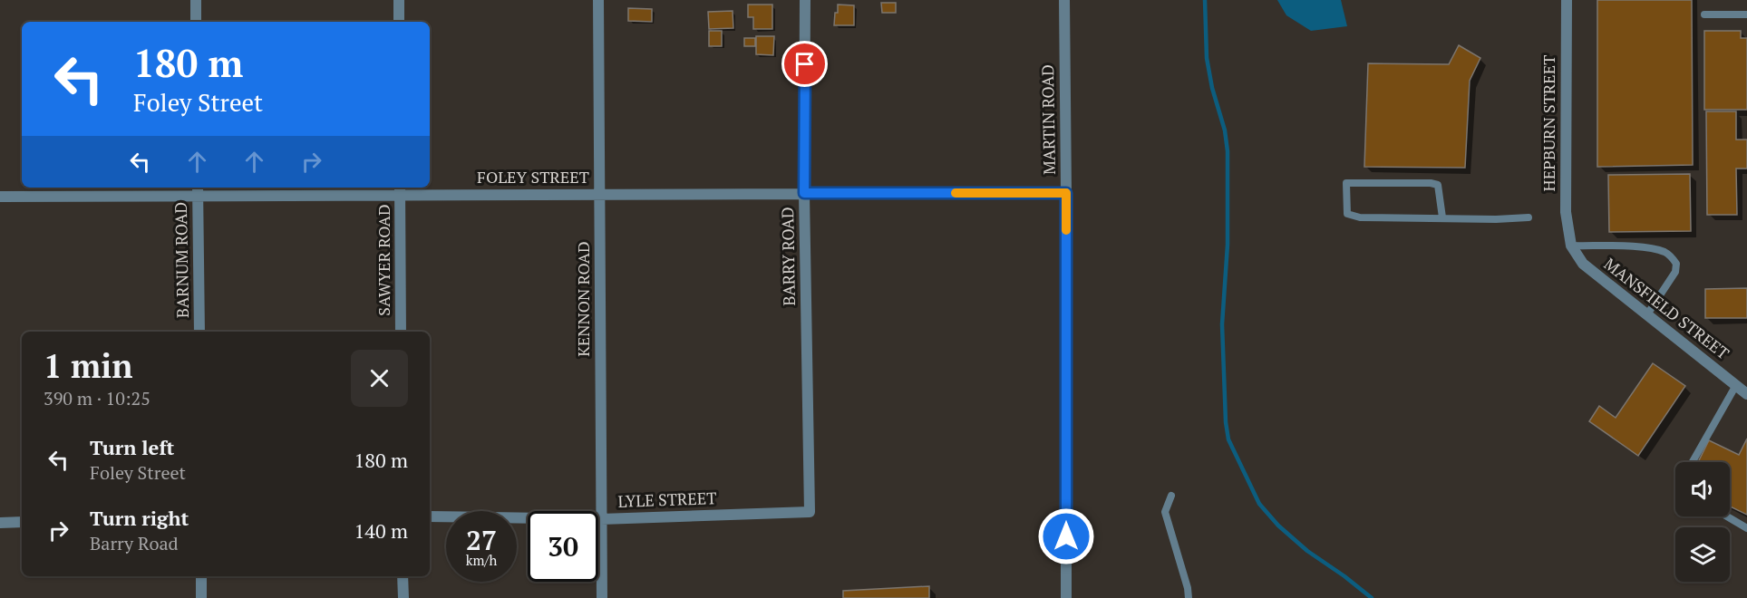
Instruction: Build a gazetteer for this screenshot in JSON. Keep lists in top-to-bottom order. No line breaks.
{"streets":{"street":["MARTIN ROAD","HEPBURN STREET","FOLEY STREET","BARRY ROAD","BARNUM ROAD","SAWYER ROAD","KENNON ROAD","MANSFIELD STREET","LYLE STREET"]},"crossings":[["MARTIN ROAD","FOLEY STREET"],["HEPBURN STREET","MANSFIELD STREET"],["FOLEY STREET","BARRY ROAD"],["FOLEY STREET","BARNUM ROAD"],["FOLEY STREET","SAWYER ROAD"],["FOLEY STREET","KENNON ROAD"],["BARRY ROAD","LYLE STREET"],["KENNON ROAD","LYLE STREET"]],"page":{"turn":["180 m","Foley Street"],"heading":["1 min","390 m · 10:25"],"list":[{"name":"Turn left","note":"Foley Street","value":"180 m"},{"name":"Turn right","note":"Barry Road","value":"140 m"}],"speed":"27 km/h","limit":"30"}}
